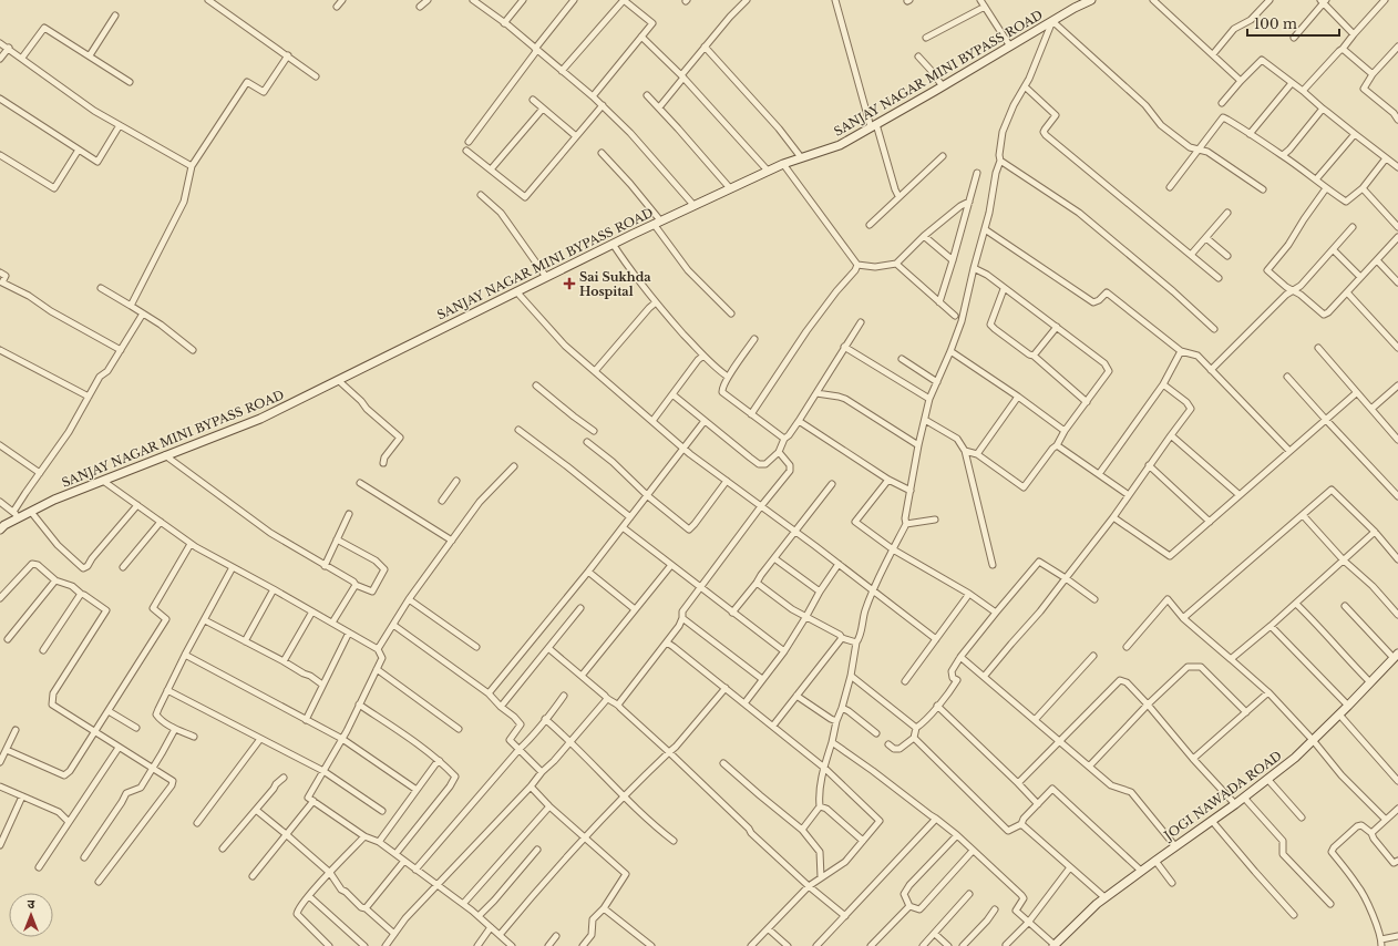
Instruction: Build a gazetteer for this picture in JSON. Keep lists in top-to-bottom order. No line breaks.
{"streets":{"street":["SANJAY NAGAR MINI BYPASS ROAD","JOGI NAWADA ROAD"]},"places":{"health":["Sai Sukhda Hospital"]},"scale_bar":"100 m","north":"top"}
